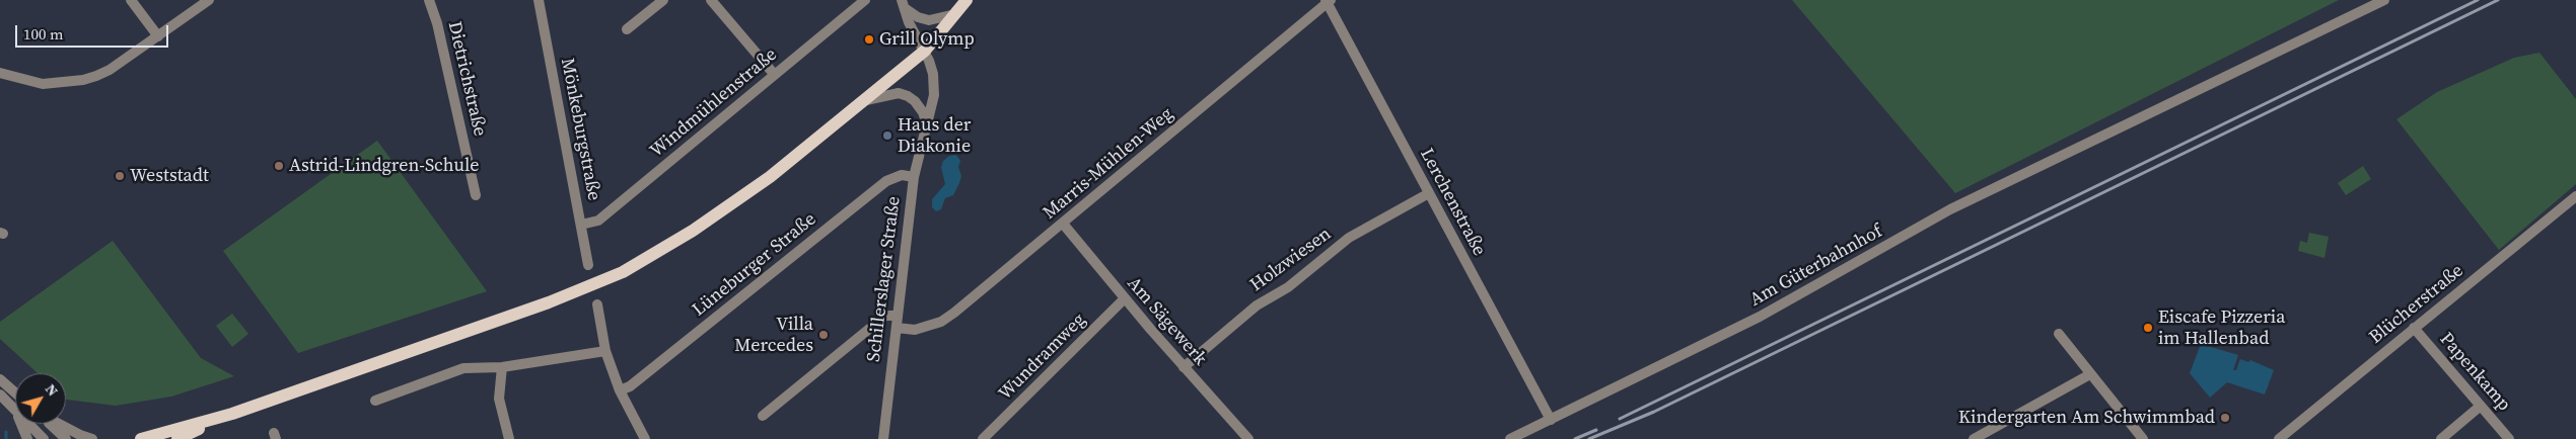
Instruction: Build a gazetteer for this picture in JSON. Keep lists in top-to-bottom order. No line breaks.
{"streets":{"street":["Dietrichstraße","Windmühlenstraße","Mönkeburgstraße","Marris-Mühlen-Weg","Lerchenstraße","Holzwiesen","Lüneburger Straße","Am Güterbahnhof","Schillerslager Straße","Blücherstraße","Am Sägewerk","Wundramweg","Papenkamp"]},"crossings":[["Windmühlenstraße","Mönkeburgstraße"],["Marris-Mühlen-Weg","Lerchenstraße"],["Marris-Mühlen-Weg","Schillerslager Straße"],["Marris-Mühlen-Weg","Am Sägewerk"],["Lerchenstraße","Holzwiesen"],["Lerchenstraße","Am Güterbahnhof"],["Holzwiesen","Am Sägewerk"],["Lüneburger Straße","Schillerslager Straße"],["Blücherstraße","Papenkamp"],["Am Sägewerk","Wundramweg"]],"places":["Grill Olymp","Haus der Diakonie","Astrid-Lindgren-Schule","Weststadt","Eiscafe Pizzeria im Hallenbad","Villa Mercedes","Kindergarten Am Schwimmbad"],"scale_bar":"100 m","north":"top right"}
